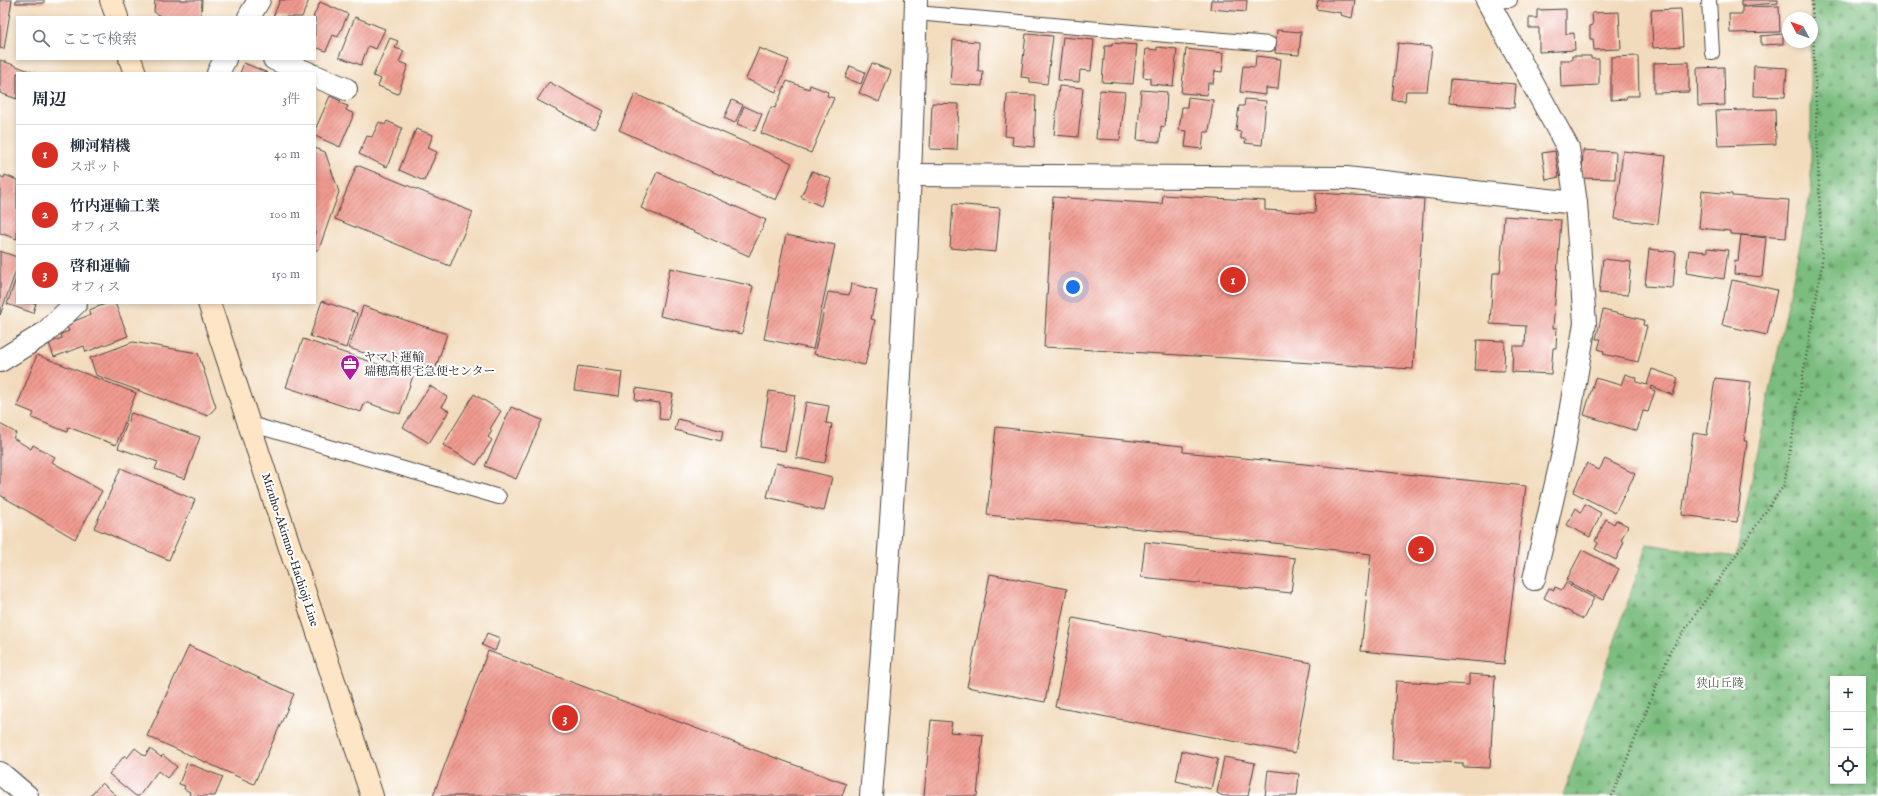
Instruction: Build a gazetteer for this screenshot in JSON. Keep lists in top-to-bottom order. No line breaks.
{"streets":{"main road":["Mizuho-Akiruno-Hachioji Line"]},"parks":["狭山丘陵"],"places":{"office":["ヤマト運輸 瑞穂高根宅急便センター"]},"north":"top left","page":{"search":"ここで検索","heading":["周辺","3件"],"list":[{"mark":"1","name":"柳河精機","note":"スポット","value":"40 m"},{"mark":"2","name":"竹内運輸工業","note":"オフィス","value":"100 m"},{"mark":"3","name":"啓和運輸","note":"オフィス","value":"150 m"}],"pins":["1","2","3"],"map_buttons":["+","−"]}}
